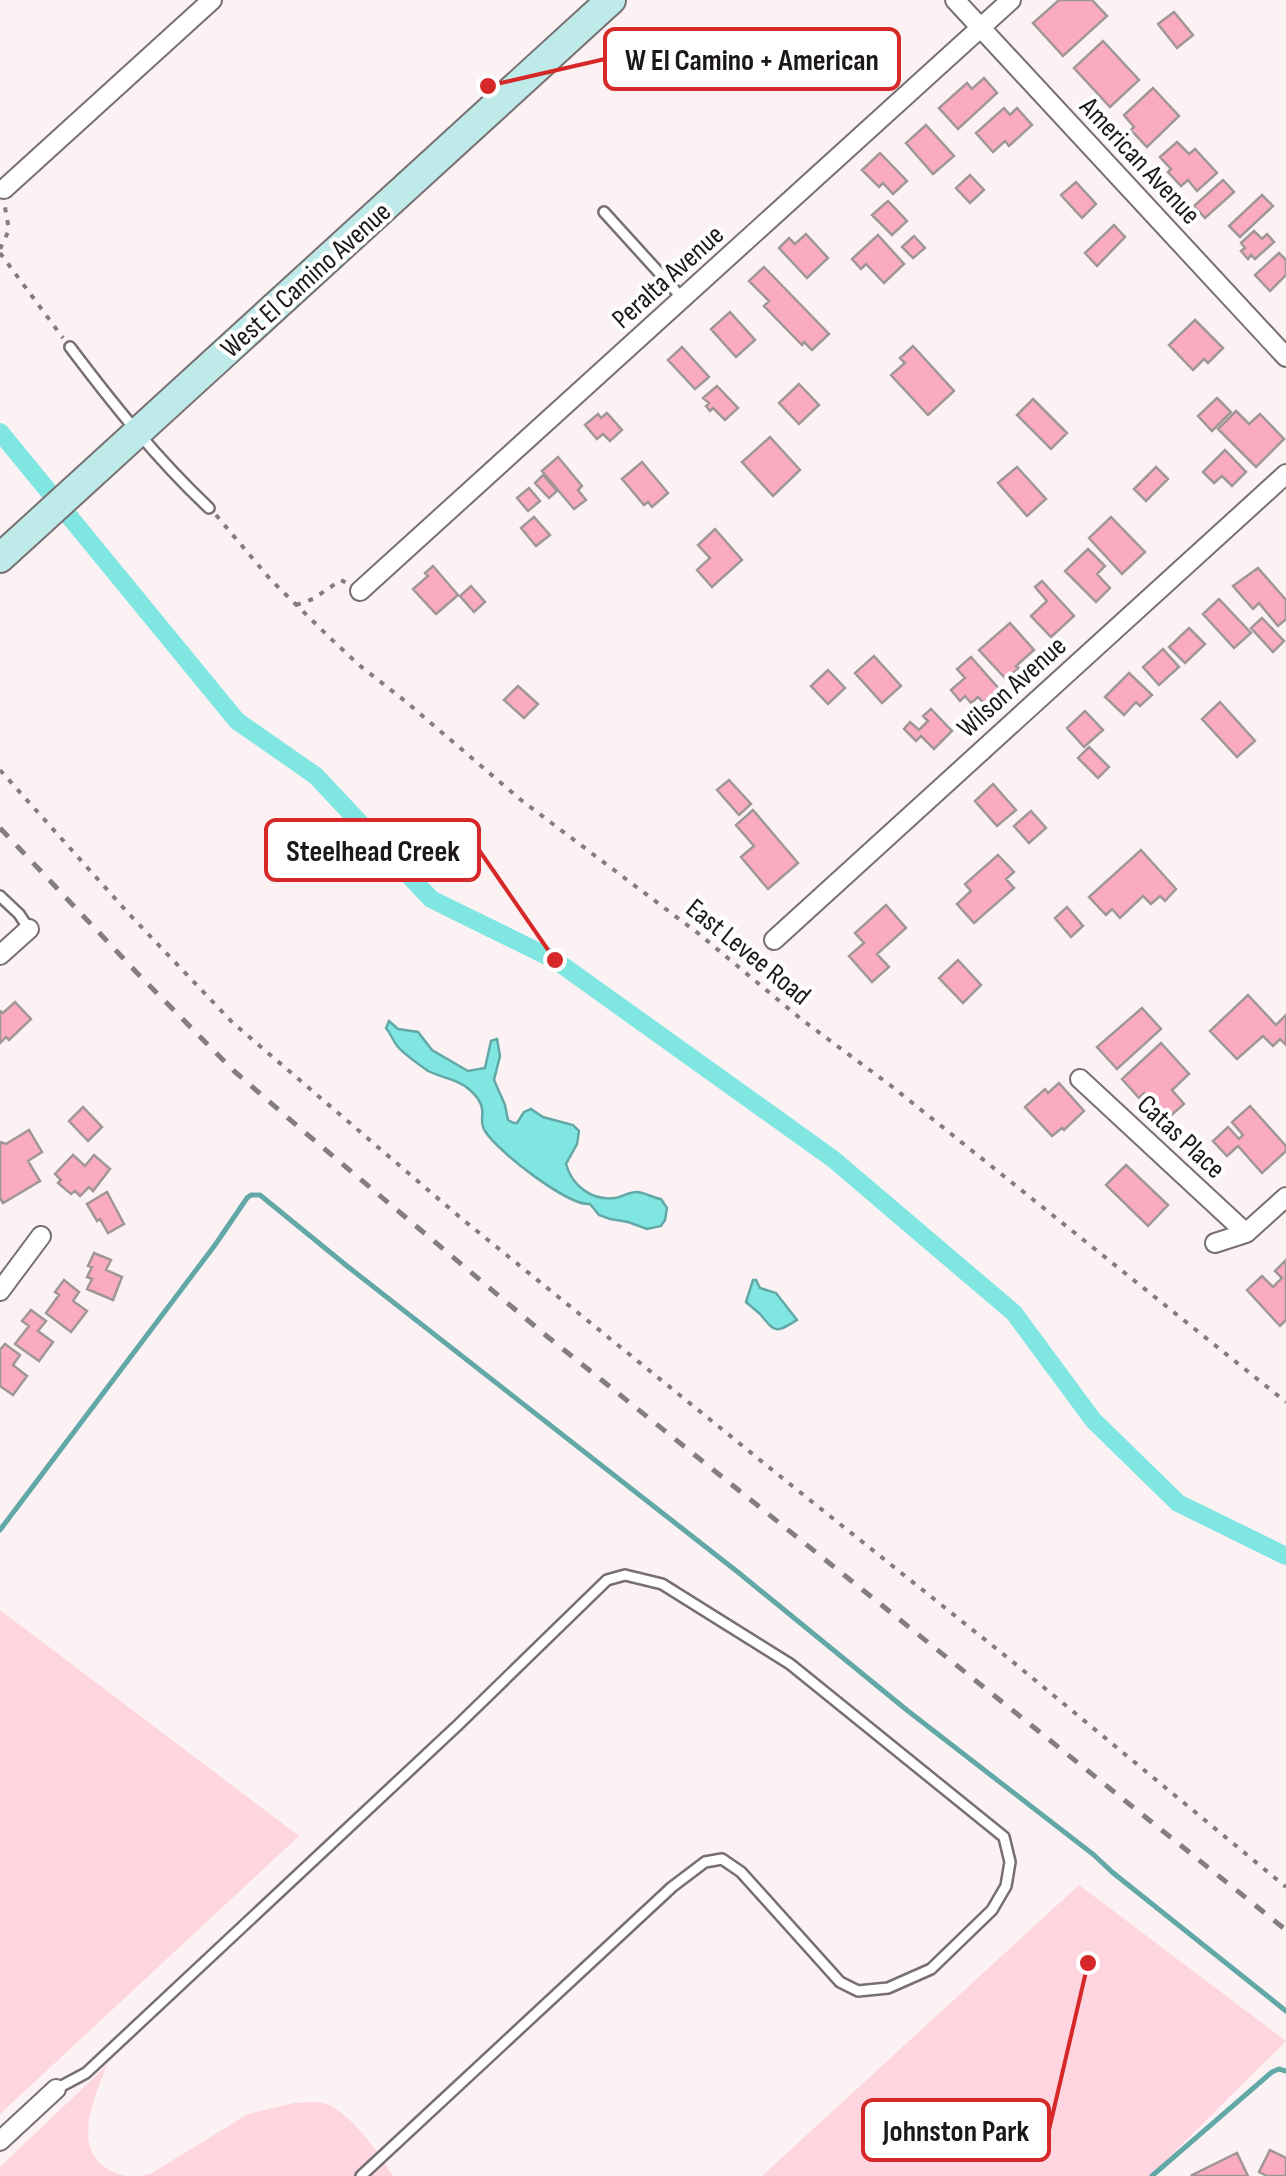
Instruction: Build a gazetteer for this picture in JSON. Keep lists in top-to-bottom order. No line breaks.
{"streets":{"main road":["West El Camino Avenue"],"street":["American Avenue","Peralta Avenue","Wilson Avenue","Catas Place"],"path":["East Levee Road"]},"crossings":[["American Avenue","Peralta Avenue"]],"places":["W El Camino + American","Steelhead Creek","Johnston Park"]}
